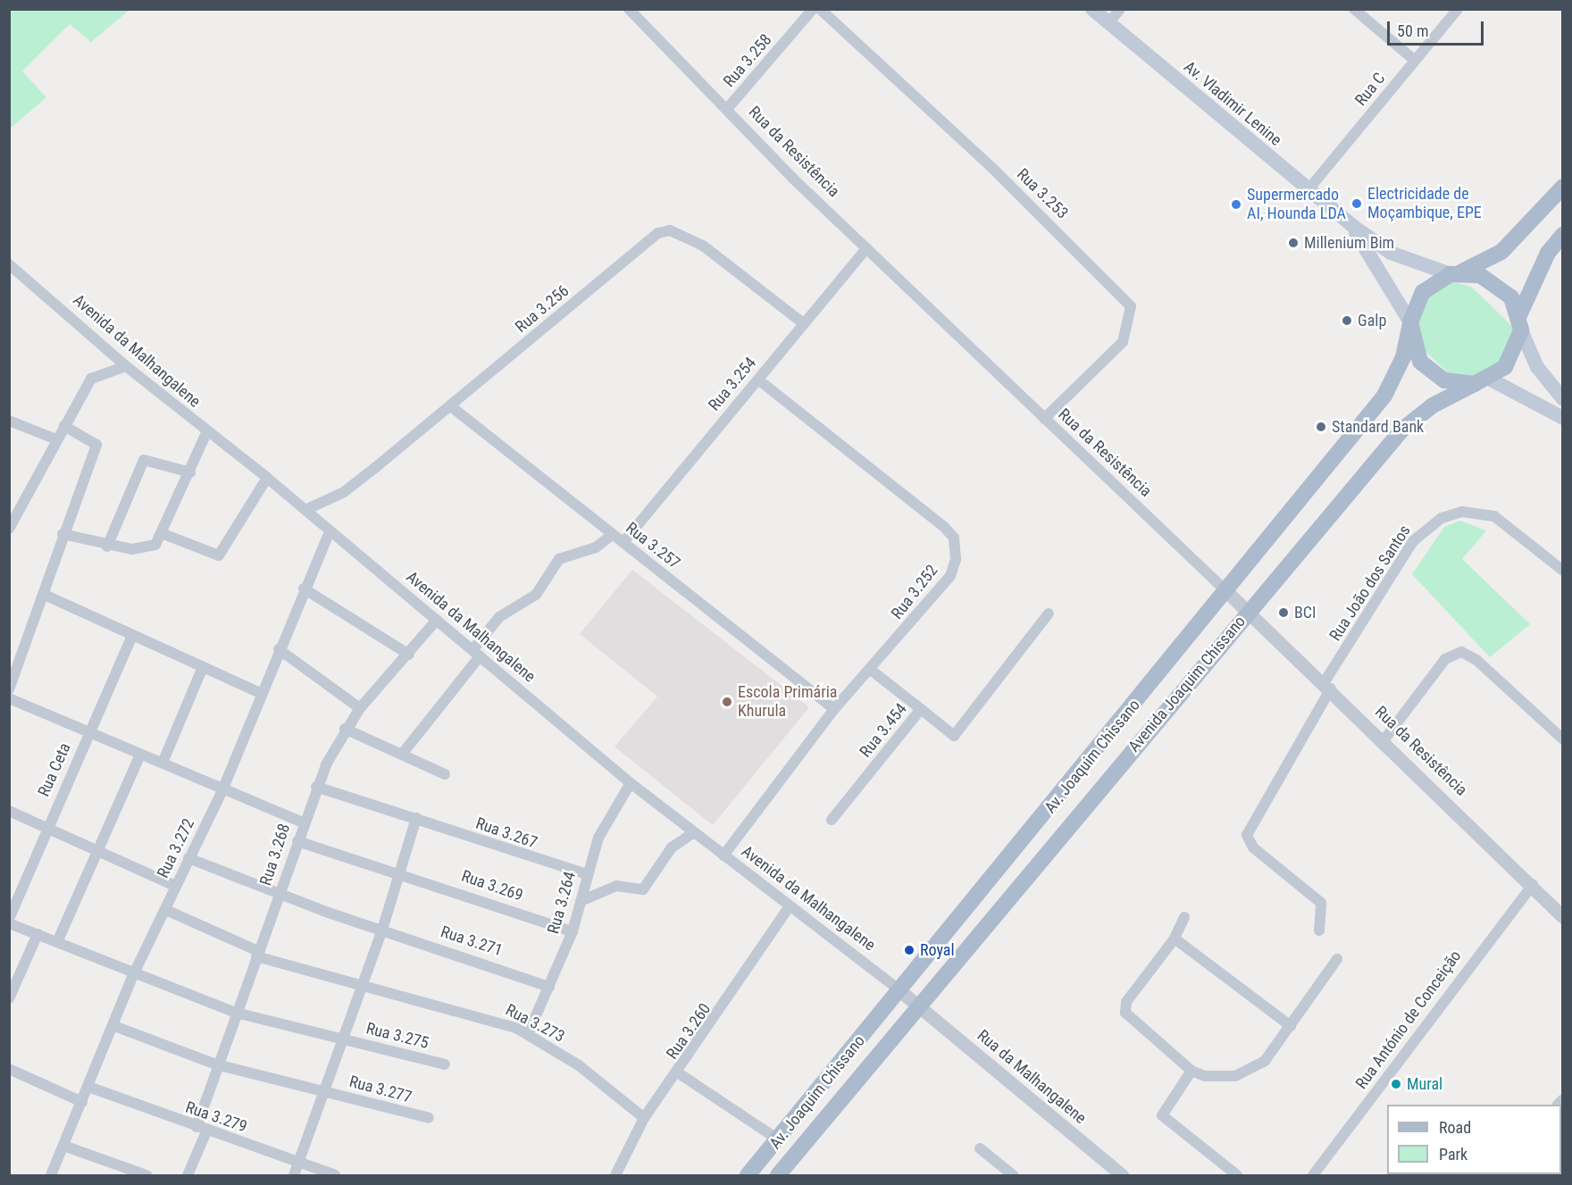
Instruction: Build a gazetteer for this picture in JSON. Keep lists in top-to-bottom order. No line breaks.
{"streets":{"main road":["Av. Vladimir Lenine","Avenida Joaquim Chissano","Av. Joaquim Chissano"],"street":["Rua 3.258","Rua C","Rua da Resistência","Rua 3.253","Rua 3.256","Avenida da Malhangalene","Rua 3.254","Rua 3.257","Rua João dos Santos","Rua 3.252","Rua 3.454","Rua Ceta","Rua 3.267","Rua 3.272","Rua 3.268","Rua 3.269","Rua 3.264","Rua 3.271","Rua António de Conceição","Rua 3.273","Rua 3.260","Rua 3.275","Rua da Malhangalene","Rua 3.277","Rua 3.279"]},"crossings":[["Rua 3.258","Rua da Resistência"],["Rua C","Av. Vladimir Lenine"],["Av. Vladimir Lenine","Avenida Joaquim Chissano"],["Av. Vladimir Lenine","Av. Joaquim Chissano"],["Rua da Resistência","Rua 3.253"],["Rua da Resistência","Rua 3.254"],["Rua da Resistência","Rua João dos Santos"],["Rua da Resistência","Avenida Joaquim Chissano"],["Rua da Resistência","Av. Joaquim Chissano"],["Rua da Resistência","Rua António de Conceição"],["Rua 3.256","Avenida da Malhangalene"],["Rua 3.256","Rua 3.254"],["Rua 3.256","Rua 3.257"],["Avenida da Malhangalene","Rua 3.252"],["Avenida da Malhangalene","Avenida Joaquim Chissano"],["Avenida da Malhangalene","Av. Joaquim Chissano"],["Avenida da Malhangalene","Rua 3.272"],["Avenida da Malhangalene","Rua 3.268"],["Avenida da Malhangalene","Rua 3.264"],["Avenida da Malhangalene","Rua 3.260"],["Avenida da Malhangalene","Rua da Malhangalene"],["Rua 3.254","Rua 3.257"],["Rua 3.254","Rua 3.252"],["Rua 3.257","Rua 3.252"],["Rua 3.252","Rua 3.454"],["Avenida Joaquim Chissano","Av. Joaquim Chissano"],["Avenida Joaquim Chissano","Rua da Malhangalene"],["Av. Joaquim Chissano","Rua da Malhangalene"],["Rua 3.267","Rua 3.268"],["Rua 3.267","Rua 3.264"],["Rua 3.272","Rua 3.271"],["Rua 3.272","Rua 3.273"],["Rua 3.272","Rua 3.275"],["Rua 3.272","Rua 3.277"],["Rua 3.272","Rua 3.279"],["Rua 3.268","Rua 3.269"],["Rua 3.268","Rua 3.271"],["Rua 3.268","Rua 3.273"],["Rua 3.268","Rua 3.275"],["Rua 3.268","Rua 3.277"],["Rua 3.268","Rua 3.279"],["Rua 3.269","Rua 3.264"],["Rua 3.264","Rua 3.271"],["Rua 3.264","Rua 3.273"],["Rua 3.273","Rua 3.260"]],"places":["Electricidade de Moçambique, EPE","Supermercado AI, Hounda LDA","Millenium Bim","Galp","Standard Bank","BCI","Escola Primária Khurula","Royal","Mural"],"legend":["Road","Park"],"scale_bar":"50 m"}
